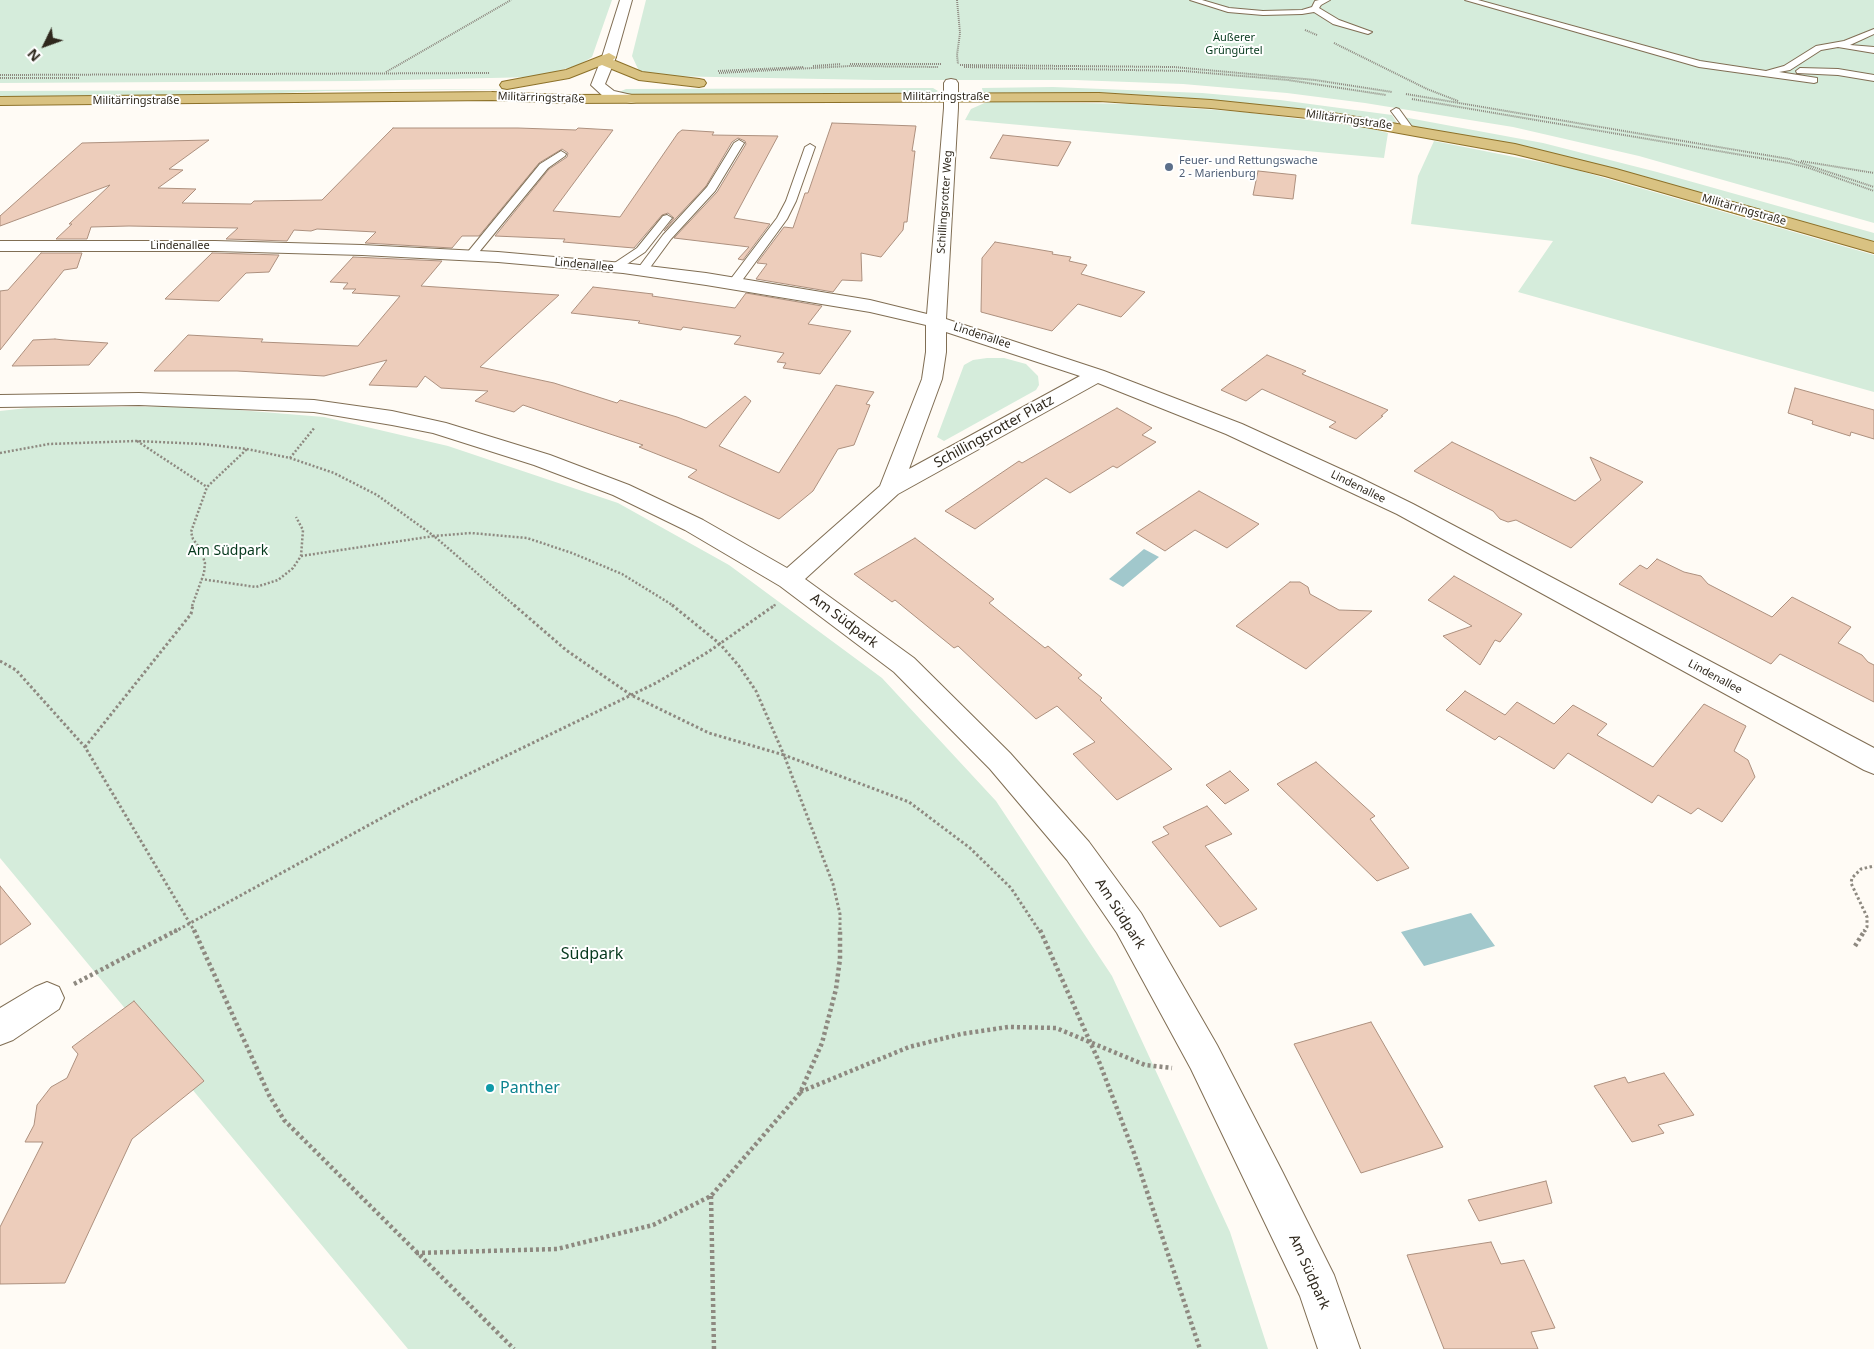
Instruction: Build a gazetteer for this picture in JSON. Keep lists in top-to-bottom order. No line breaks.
{"streets":{"main road":["Militärringstraße"],"street":["Schillingsrotter Weg","Lindenallee","Schillingsrotter Platz","Am Südpark"]},"crossings":[["Militärringstraße","Schillingsrotter Weg"],["Schillingsrotter Weg","Lindenallee"],["Schillingsrotter Weg","Schillingsrotter Platz"],["Lindenallee","Schillingsrotter Platz"],["Schillingsrotter Platz","Am Südpark"]],"parks":["Äußerer Grüngürtel","Am Südpark","Südpark"],"places":["Feuer- und Rettungswache 2 - Marienburg","Panther"],"north":"bottom left"}
